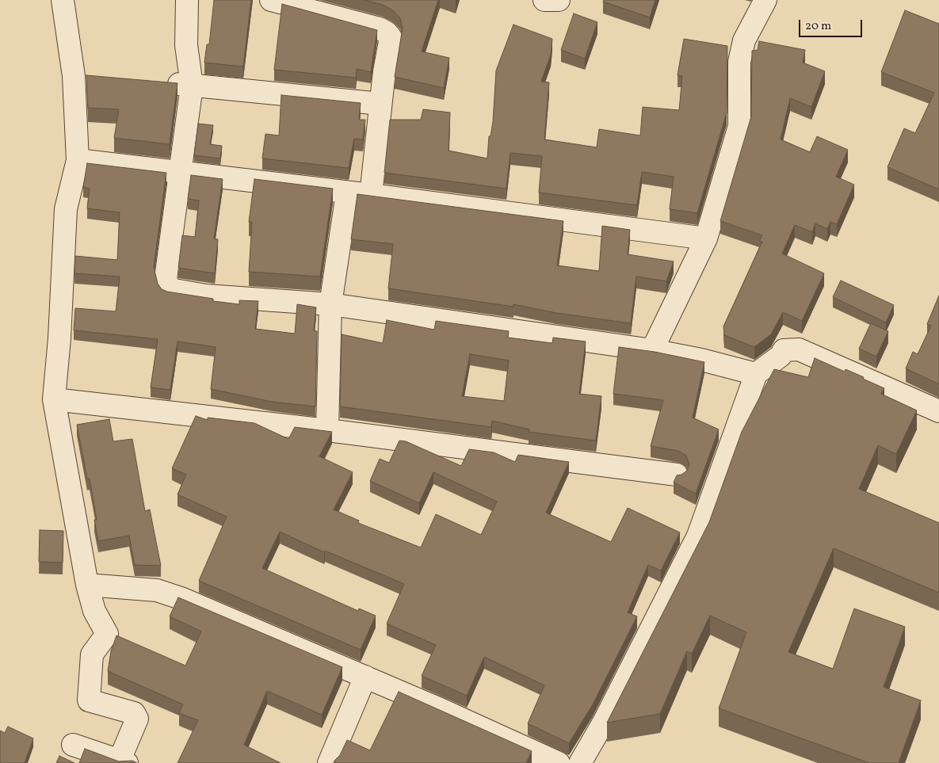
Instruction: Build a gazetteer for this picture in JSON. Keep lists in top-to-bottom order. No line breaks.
{"scale_bar":"20 m"}
